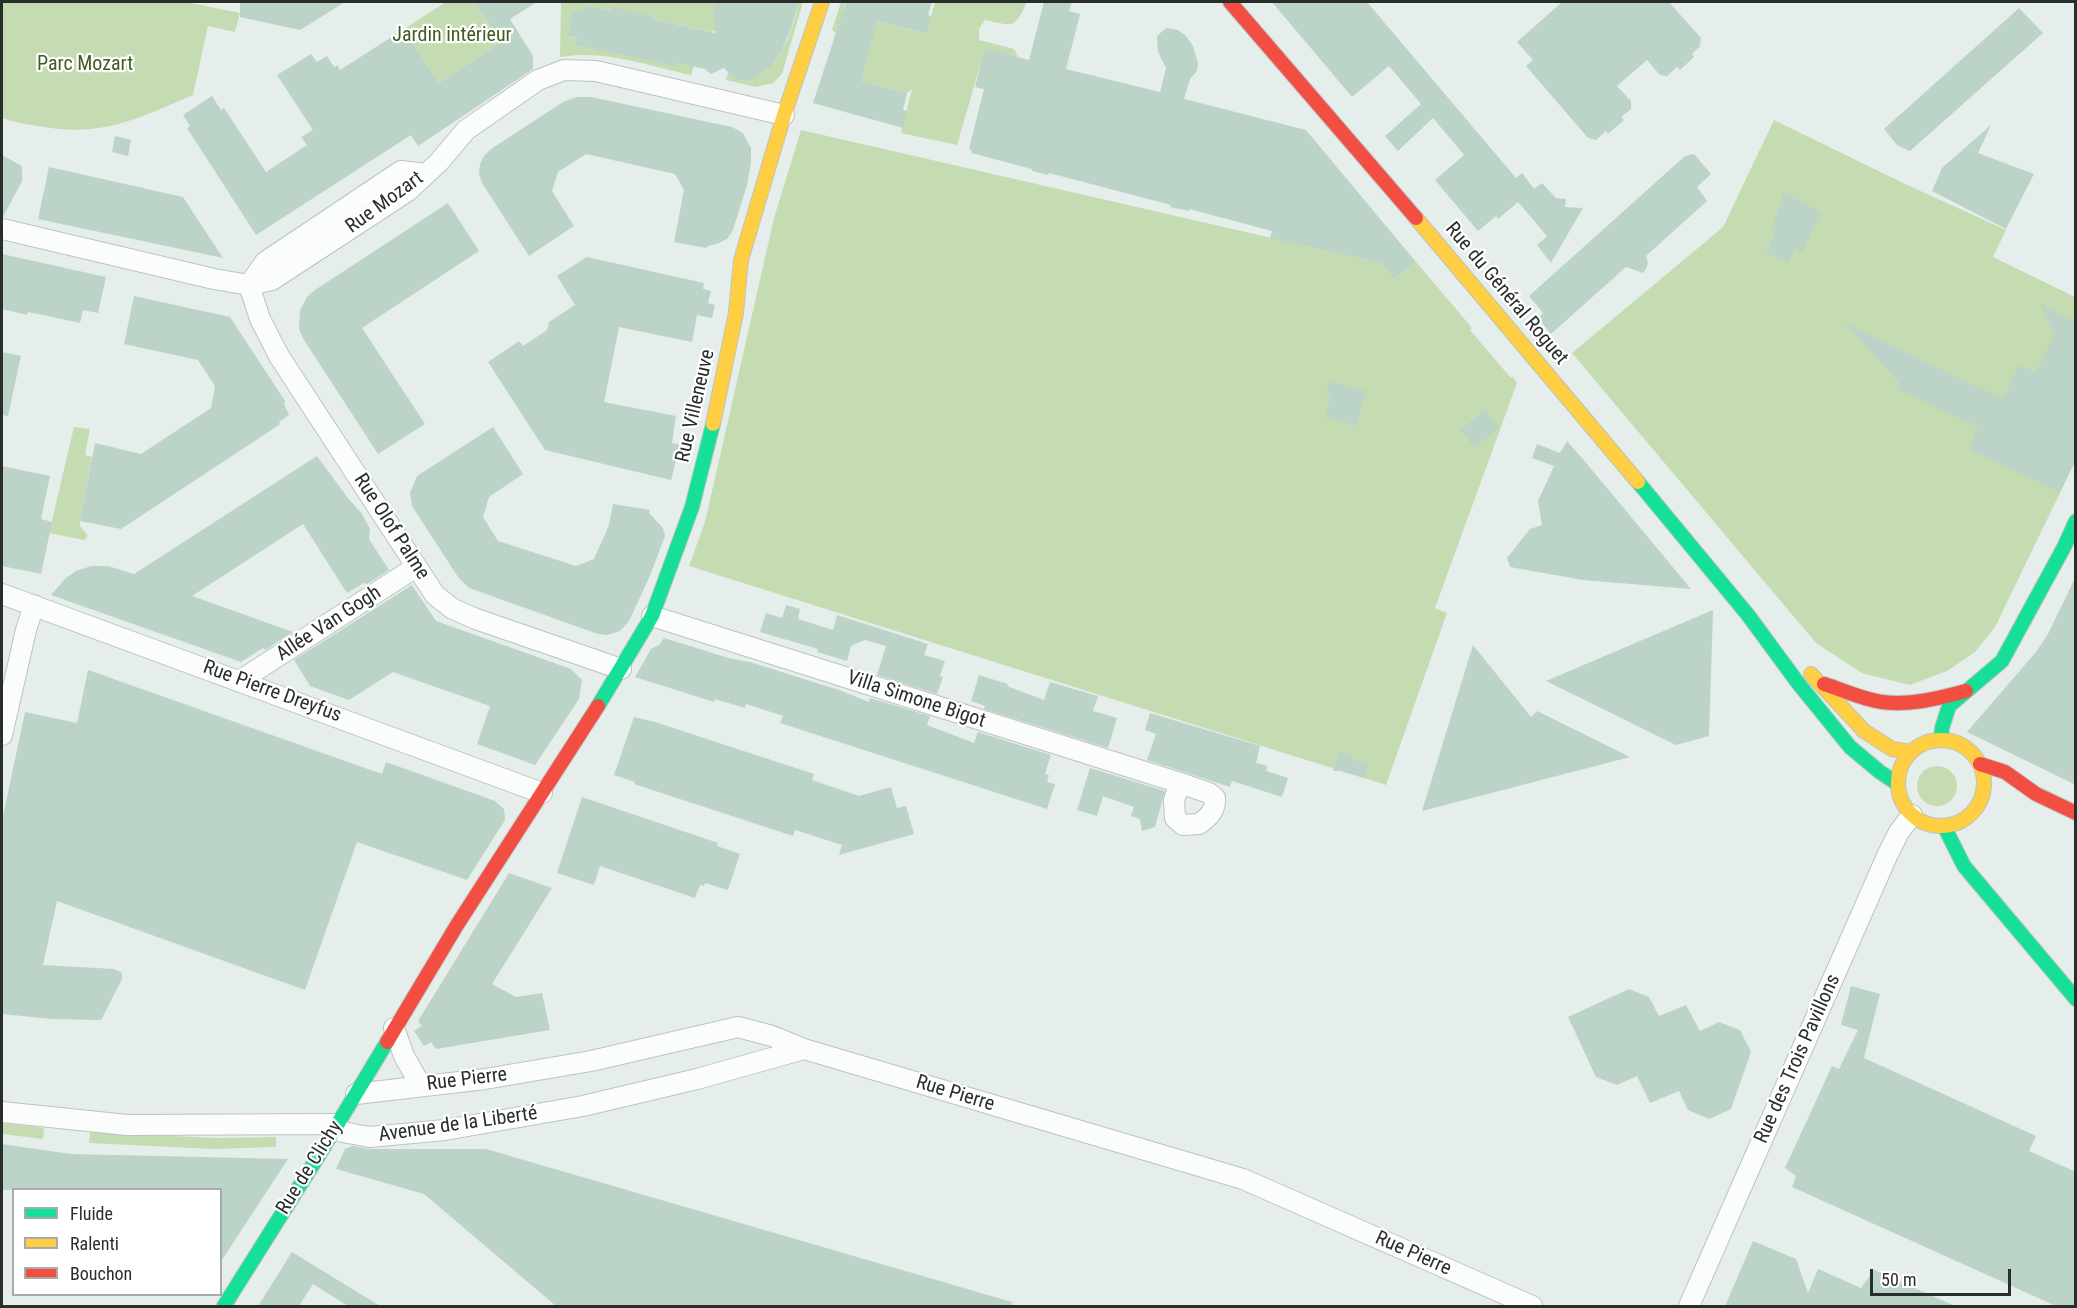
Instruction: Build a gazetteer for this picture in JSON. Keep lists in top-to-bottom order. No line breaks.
{"streets":{"street":["Rue Mozart","Rue du Général Roguet","Rue Villeneuve","Rue Olof Palme","Allée Van Gogh","Rue Pierre Dreyfus","Villa Simone Bigot","Rue des Trois Pavillons","Rue Pierre","Avenue de la Liberté","Rue de Clichy"]},"crossings":[["Rue Mozart","Rue Villeneuve"],["Rue Mozart","Rue Olof Palme"],["Rue du Général Roguet","Rue des Trois Pavillons"],["Rue Villeneuve","Rue Olof Palme"],["Rue Villeneuve","Rue Pierre Dreyfus"],["Rue Villeneuve","Villa Simone Bigot"],["Rue Villeneuve","Rue de Clichy"],["Rue Olof Palme","Allée Van Gogh"],["Allée Van Gogh","Rue Pierre Dreyfus"],["Rue Pierre Dreyfus","Rue de Clichy"],["Rue Pierre","Avenue de la Liberté"],["Rue Pierre","Rue de Clichy"],["Avenue de la Liberté","Rue de Clichy"]],"parks":["Jardin intérieur","Parc Mozart"],"legend":["Fluide","Ralenti","Bouchon"],"scale_bar":"50 m"}
